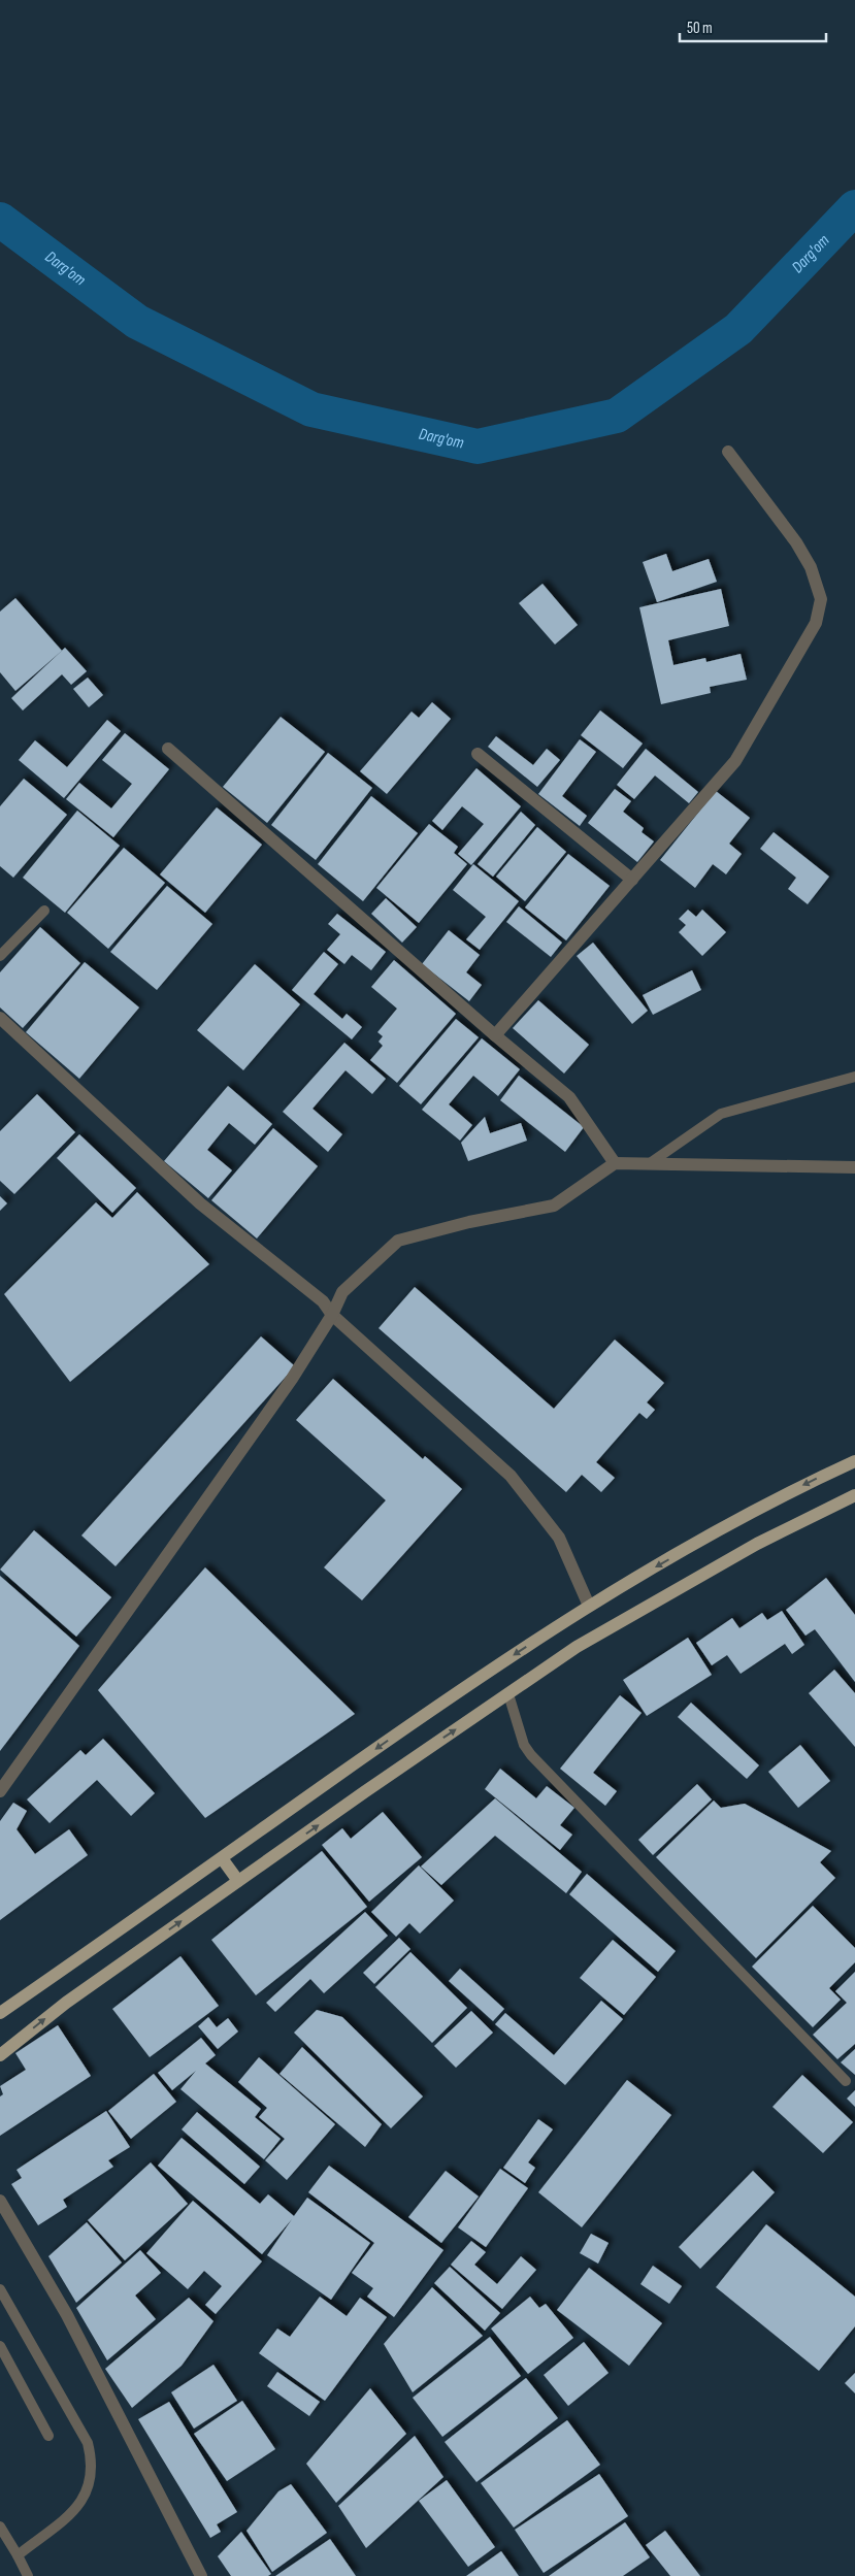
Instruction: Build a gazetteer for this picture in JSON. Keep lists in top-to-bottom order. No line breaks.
{"water":["Darg'om"],"scale_bar":"50 m"}
